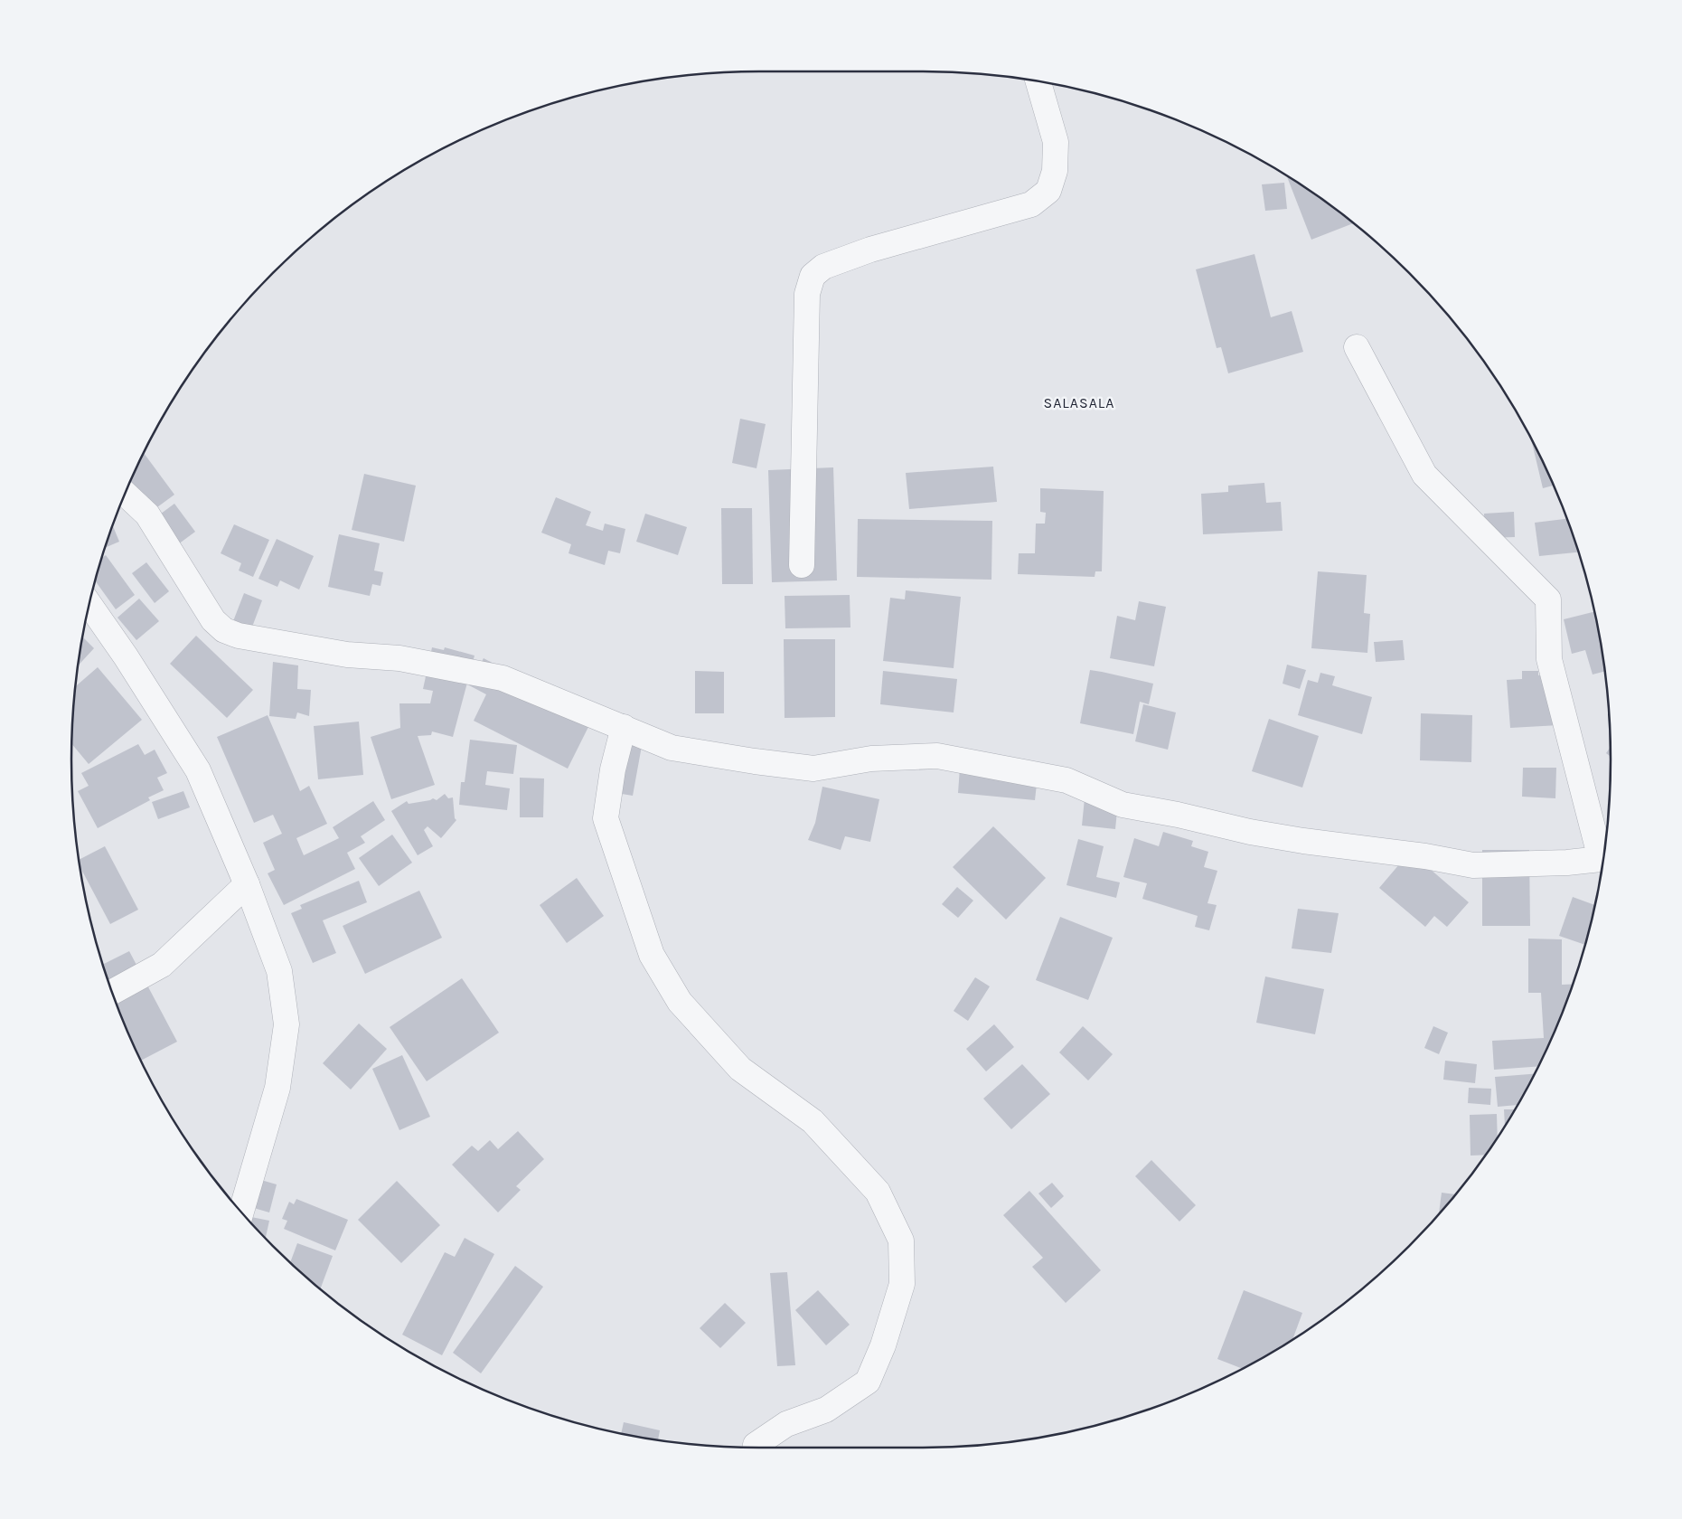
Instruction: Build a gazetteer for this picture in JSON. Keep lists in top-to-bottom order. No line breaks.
{"districts":["SALASALA"]}
